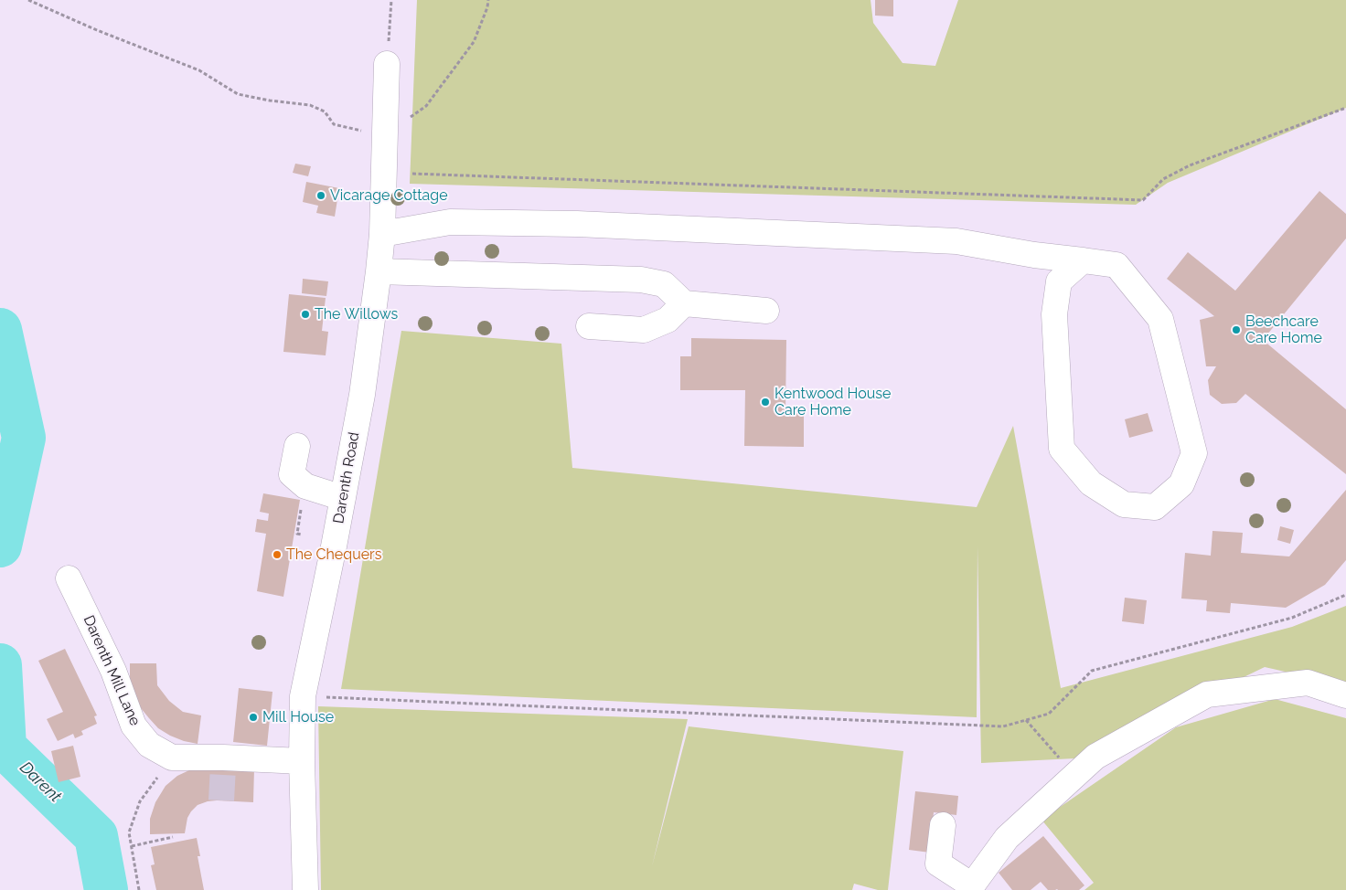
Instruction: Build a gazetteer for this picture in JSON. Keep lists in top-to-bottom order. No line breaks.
{"streets":{"street":["Darenth Road","Darenth Mill Lane"]},"crossings":[["Darenth Road","Darenth Mill Lane"]],"water":["Darent"],"places":["Vicarage Cottage","The Willows","Beechcare Care Home","Kentwood House Care Home","The Chequers","Mill House"]}
